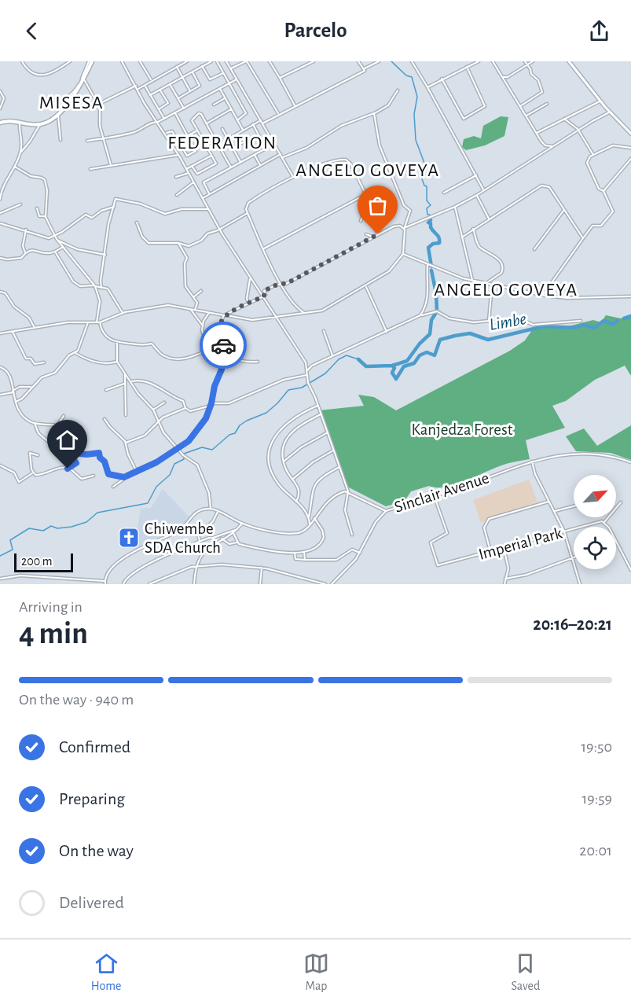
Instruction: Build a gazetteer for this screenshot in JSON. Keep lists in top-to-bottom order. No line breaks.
{"streets":{"street":["Sinclair Avenue","Imperial Park"]},"crossings":[["Sinclair Avenue","Imperial Park"]],"districts":["MISESA","FEDERATION","ANGELO GOVEYA","ANGELO GOVEYA"],"water":["Limbe"],"parks":["Kanjedza Forest"],"places":{"church":["Chiwembe SDA Church"]},"scale_bar":"200 m","north":"top right","page":{"header":"Parcelo","scale":"200 m","heading":["4 min","Arriving in","20:16–20:21"],"bar":"On the way · 940 m","list":[["Confirmed","19:50"],["Preparing","19:59"],["On the way","20:01"],"Delivered"],"tabs":["Home","Map","Saved"]}}
